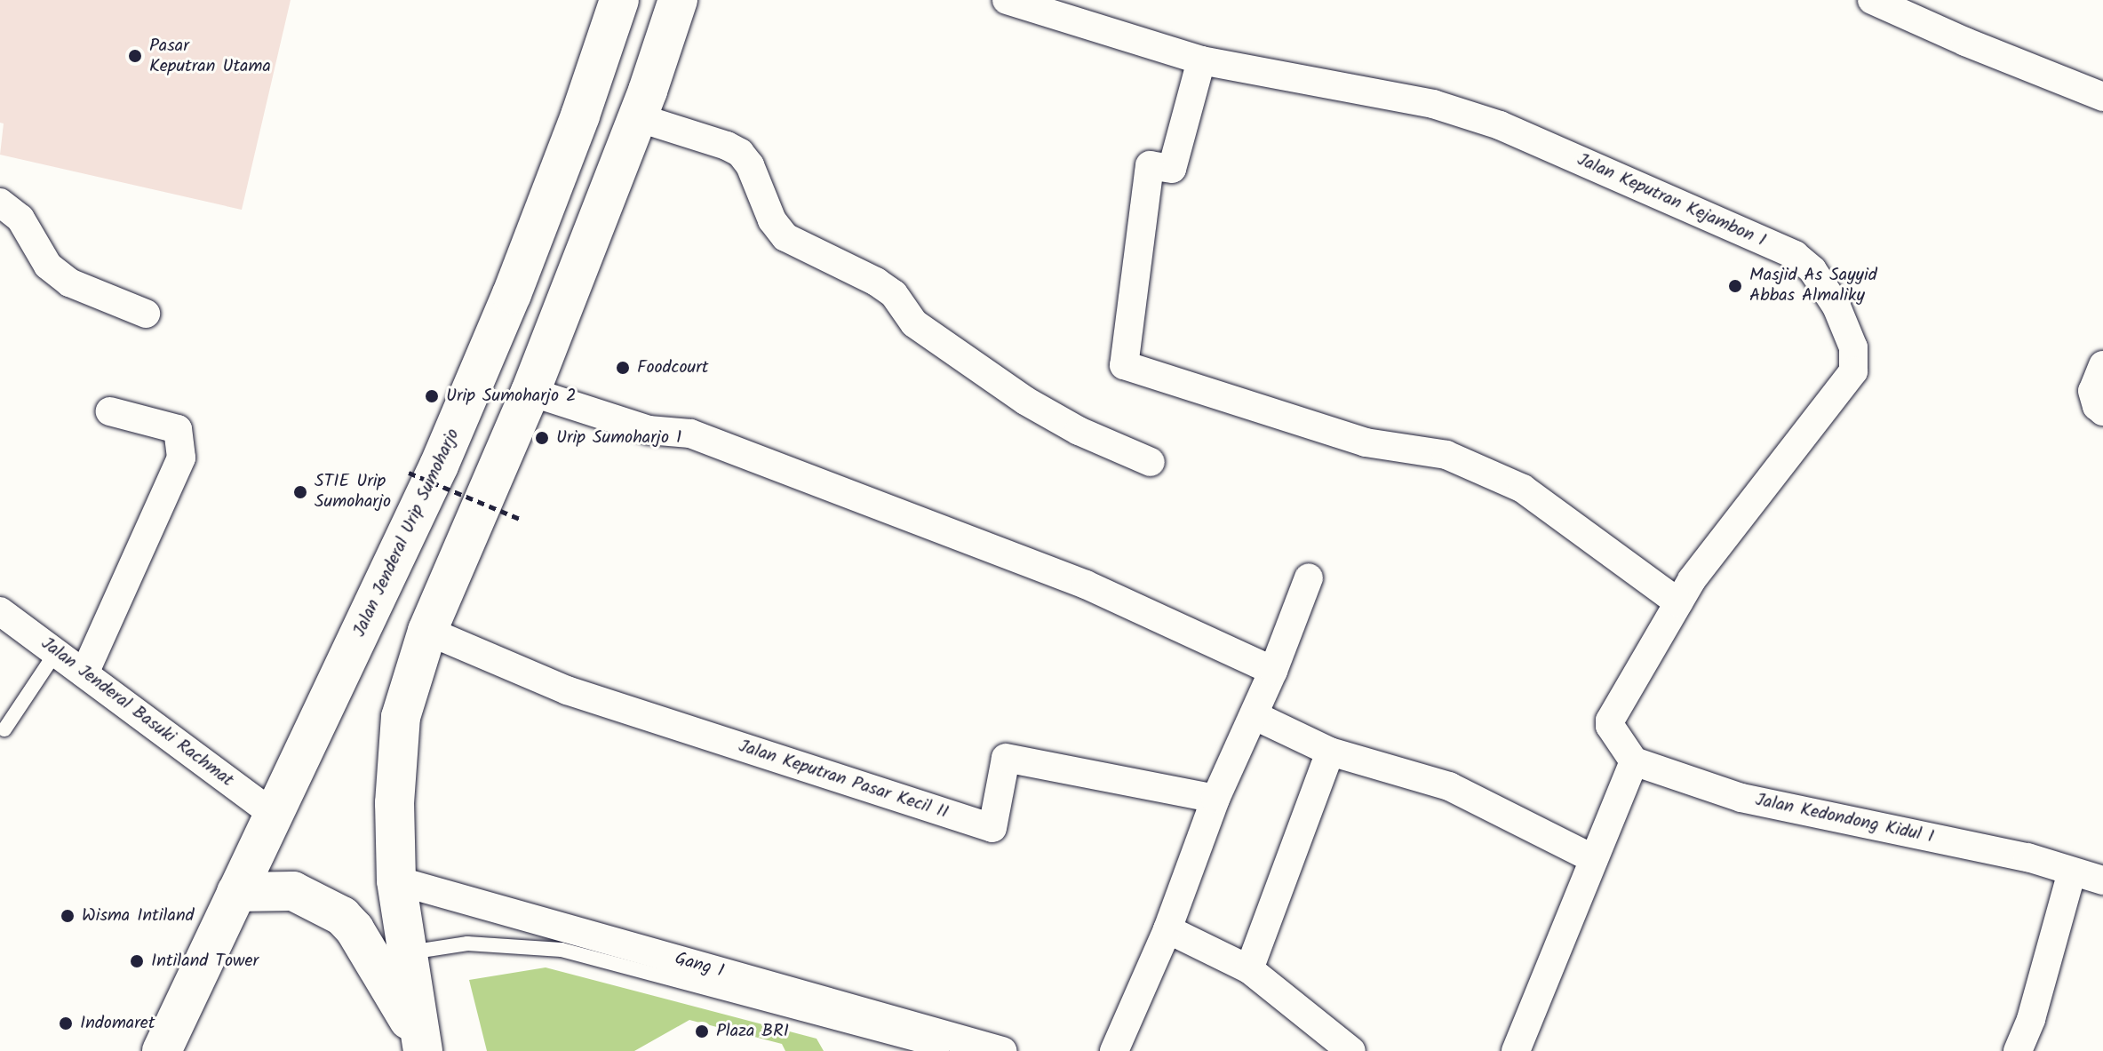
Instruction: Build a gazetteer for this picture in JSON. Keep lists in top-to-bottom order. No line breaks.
{"streets":{"main road":["Jalan Jenderal Urip Sumoharjo"],"street":["Jalan Keputran Kejambon 1","Jalan Jenderal Basuki Rachmat","Jalan Keputran Pasar Kecil II","Jalan Kedondong Kidul I","Gang 1"]},"crossings":[["Jalan Keputran Kejambon 1","Jalan Kedondong Kidul I"],["Jalan Jenderal Urip Sumoharjo","Jalan Jenderal Basuki Rachmat"]],"places":["Pasar Keputran Utama","Masjid As Sayyid Abbas Almaliky","Foodcourt","Urip Sumoharjo 2","Urip Sumoharjo 1","STIE Urip Sumoharjo","Wisma Intiland","Intiland Tower","Indomaret","Plaza BRI"]}
